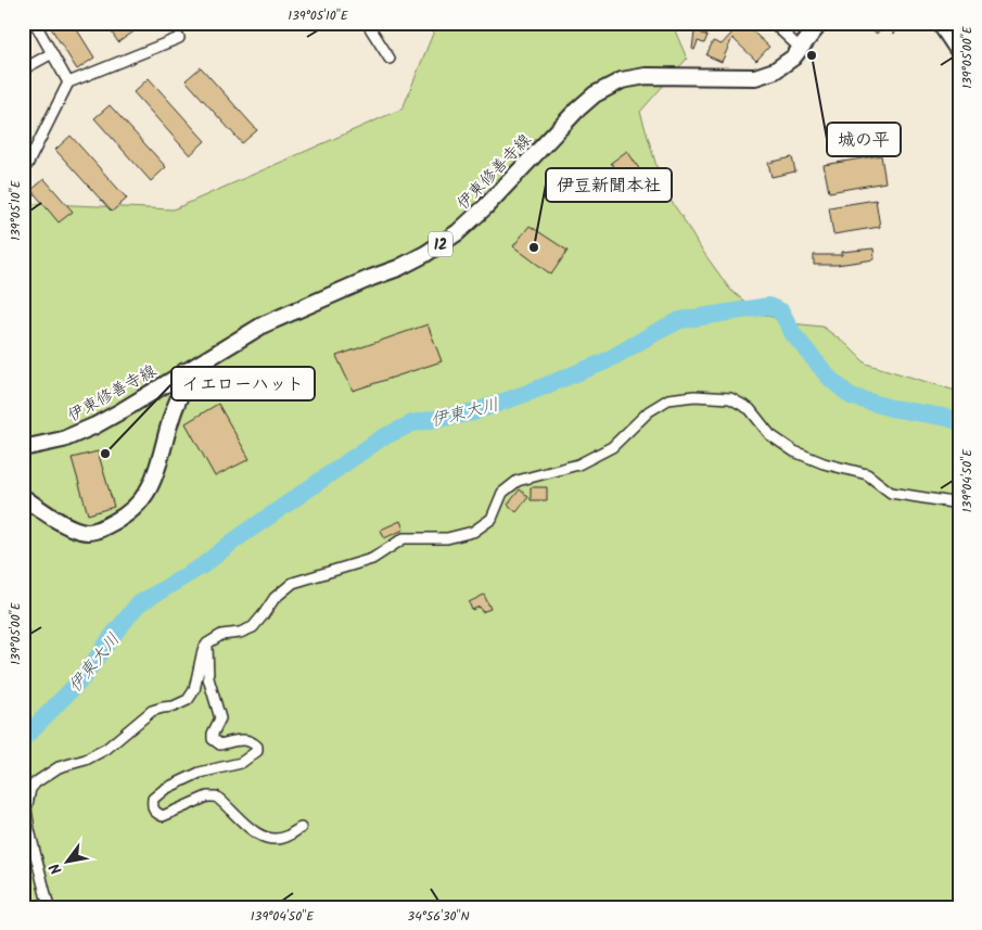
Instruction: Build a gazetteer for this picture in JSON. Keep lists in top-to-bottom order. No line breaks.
{"streets":{"main road":["伊東修善寺線","12"]},"water":["伊東大川"],"places":["城の平","伊豆新聞本社","イエローハット"],"north":"bottom left","coordinates":["139°05'10\"E","139°05'00\"E","139°04'50\"E","34°56'30\"N"]}
